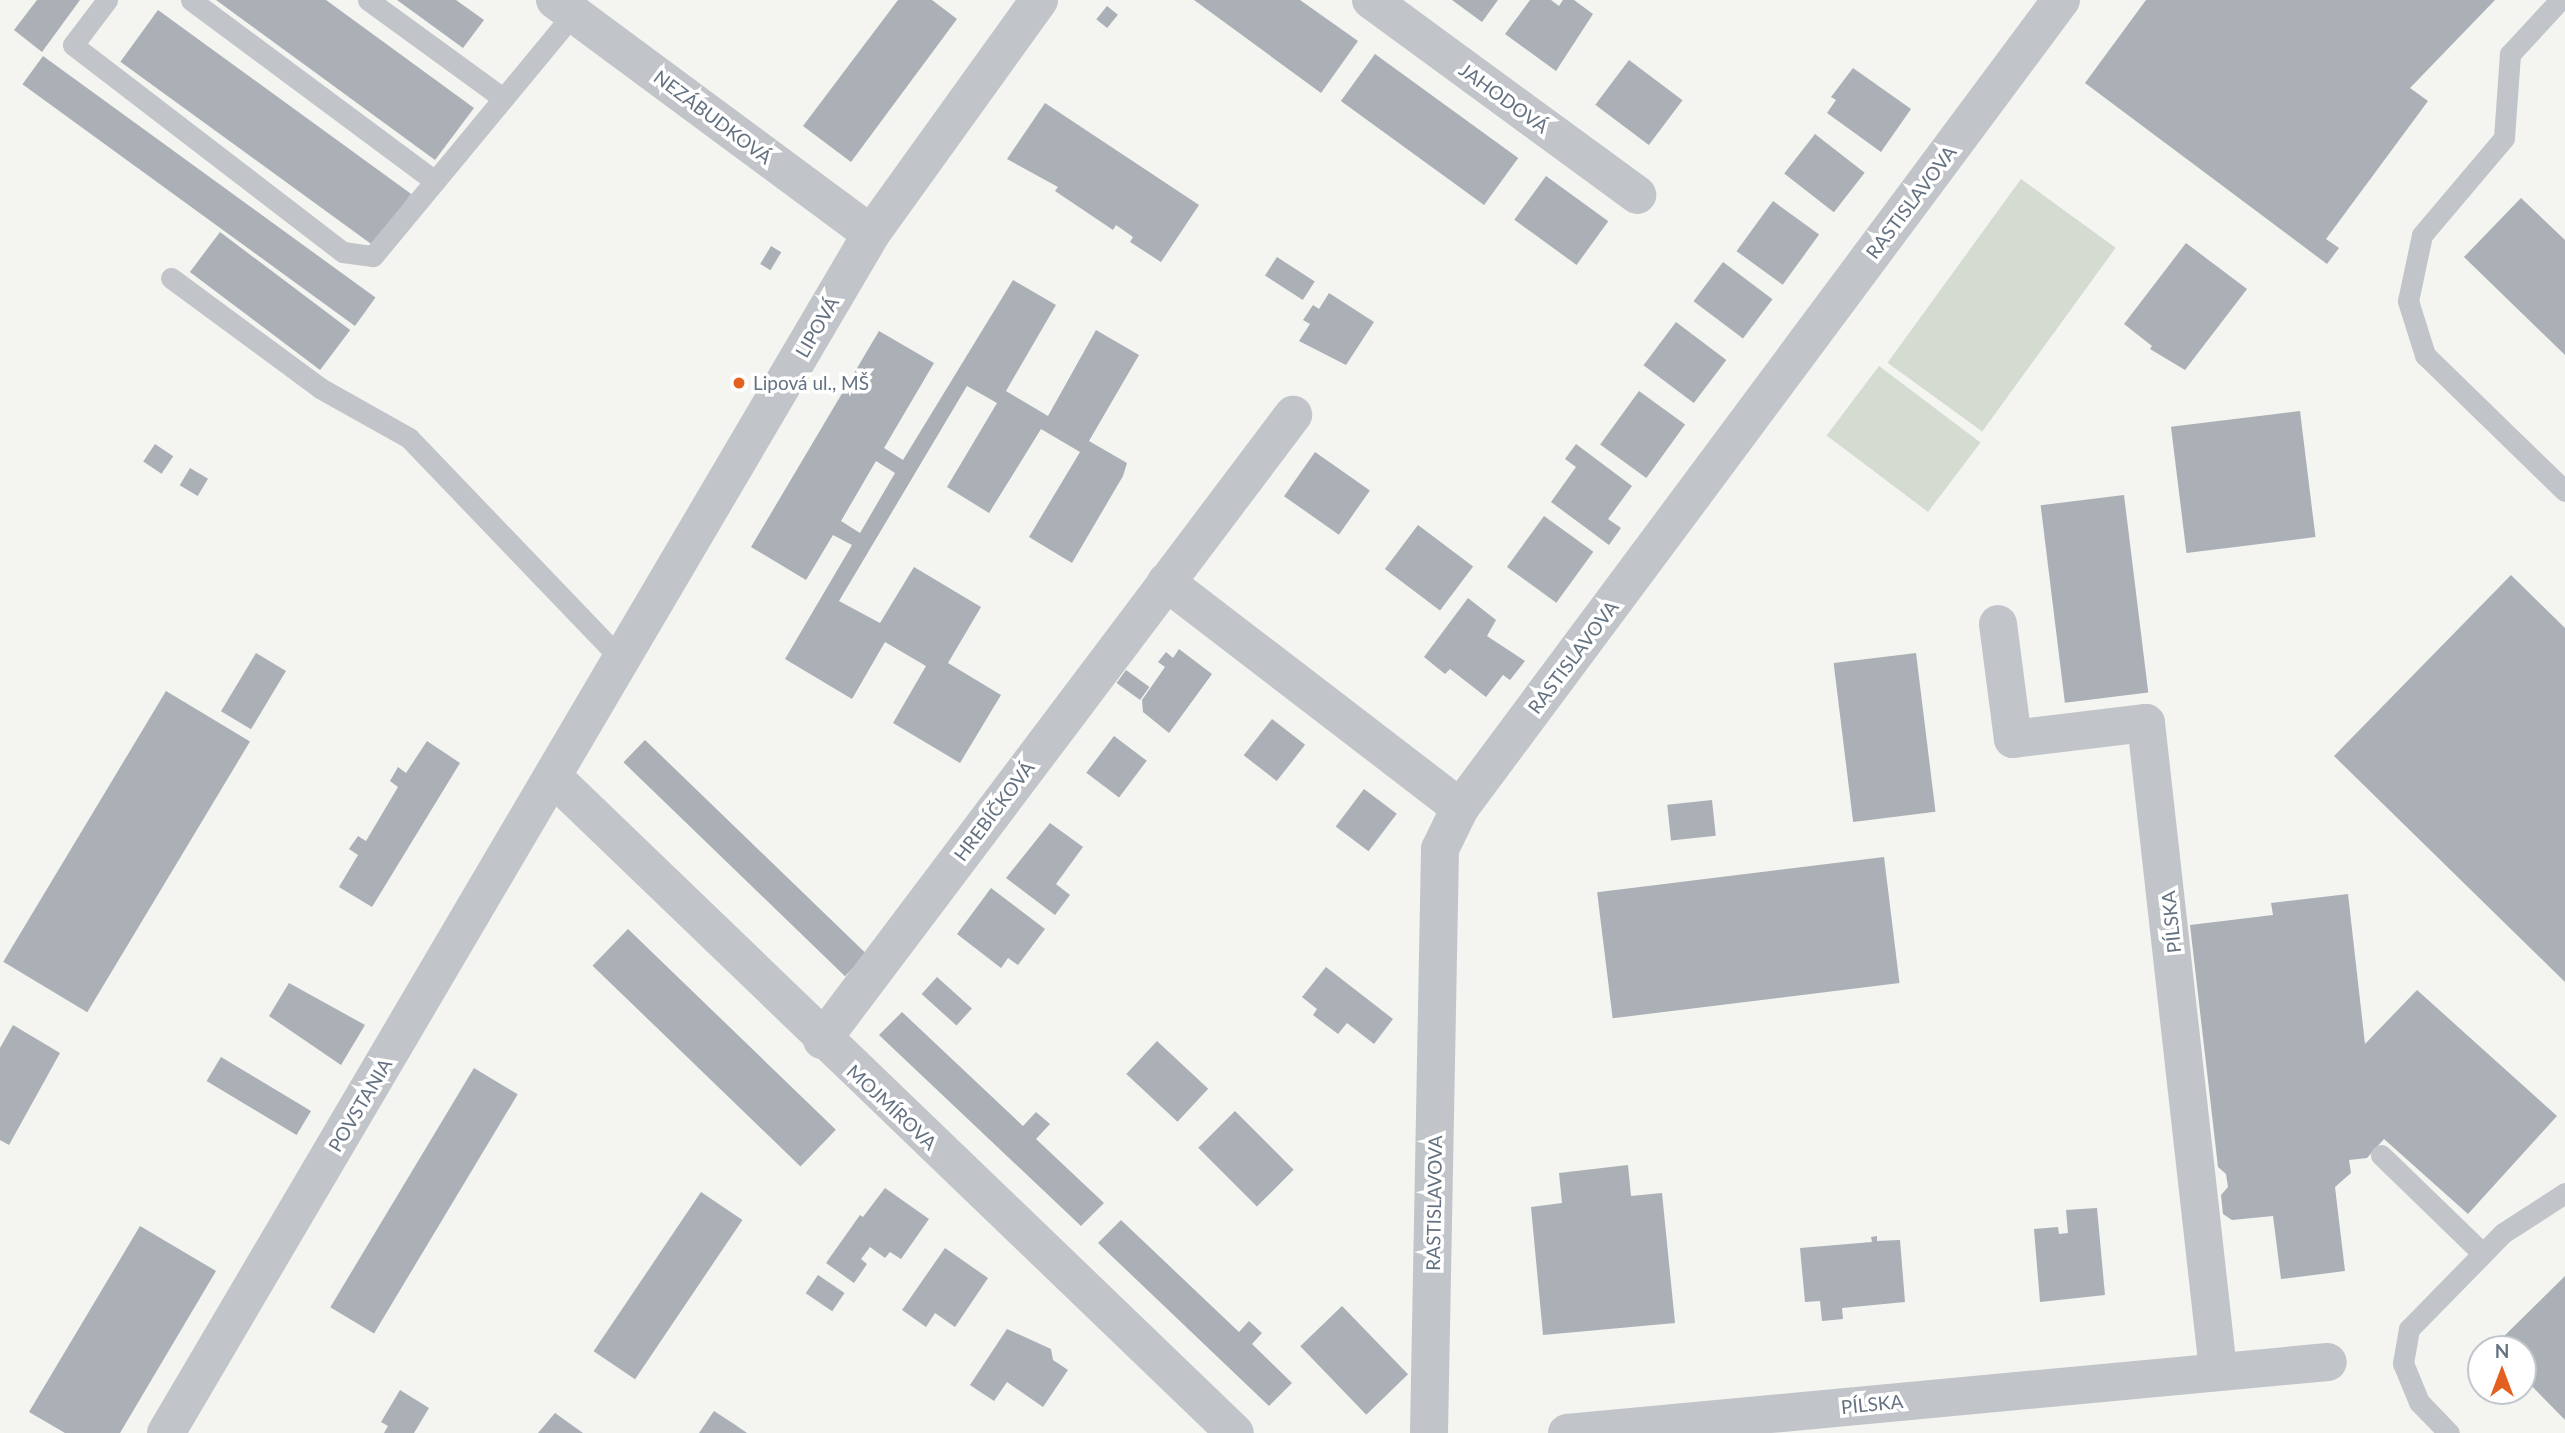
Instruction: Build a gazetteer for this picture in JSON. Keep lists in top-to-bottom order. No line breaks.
{"streets":{"street":["JAHODOVÁ","NEZÁBUDKOVÁ","RASTISLAVOVA","LIPOVÁ","HREBÍČKOVÁ","PÍLSKA","POVSTANIA","MOJMÍROVA"]},"crossings":[["NEZÁBUDKOVÁ","LIPOVÁ"],["LIPOVÁ","POVSTANIA"],["LIPOVÁ","MOJMÍROVA"],["HREBÍČKOVÁ","MOJMÍROVA"],["POVSTANIA","MOJMÍROVA"]],"places":["Lipová ul., MŠ"],"north":"top"}
